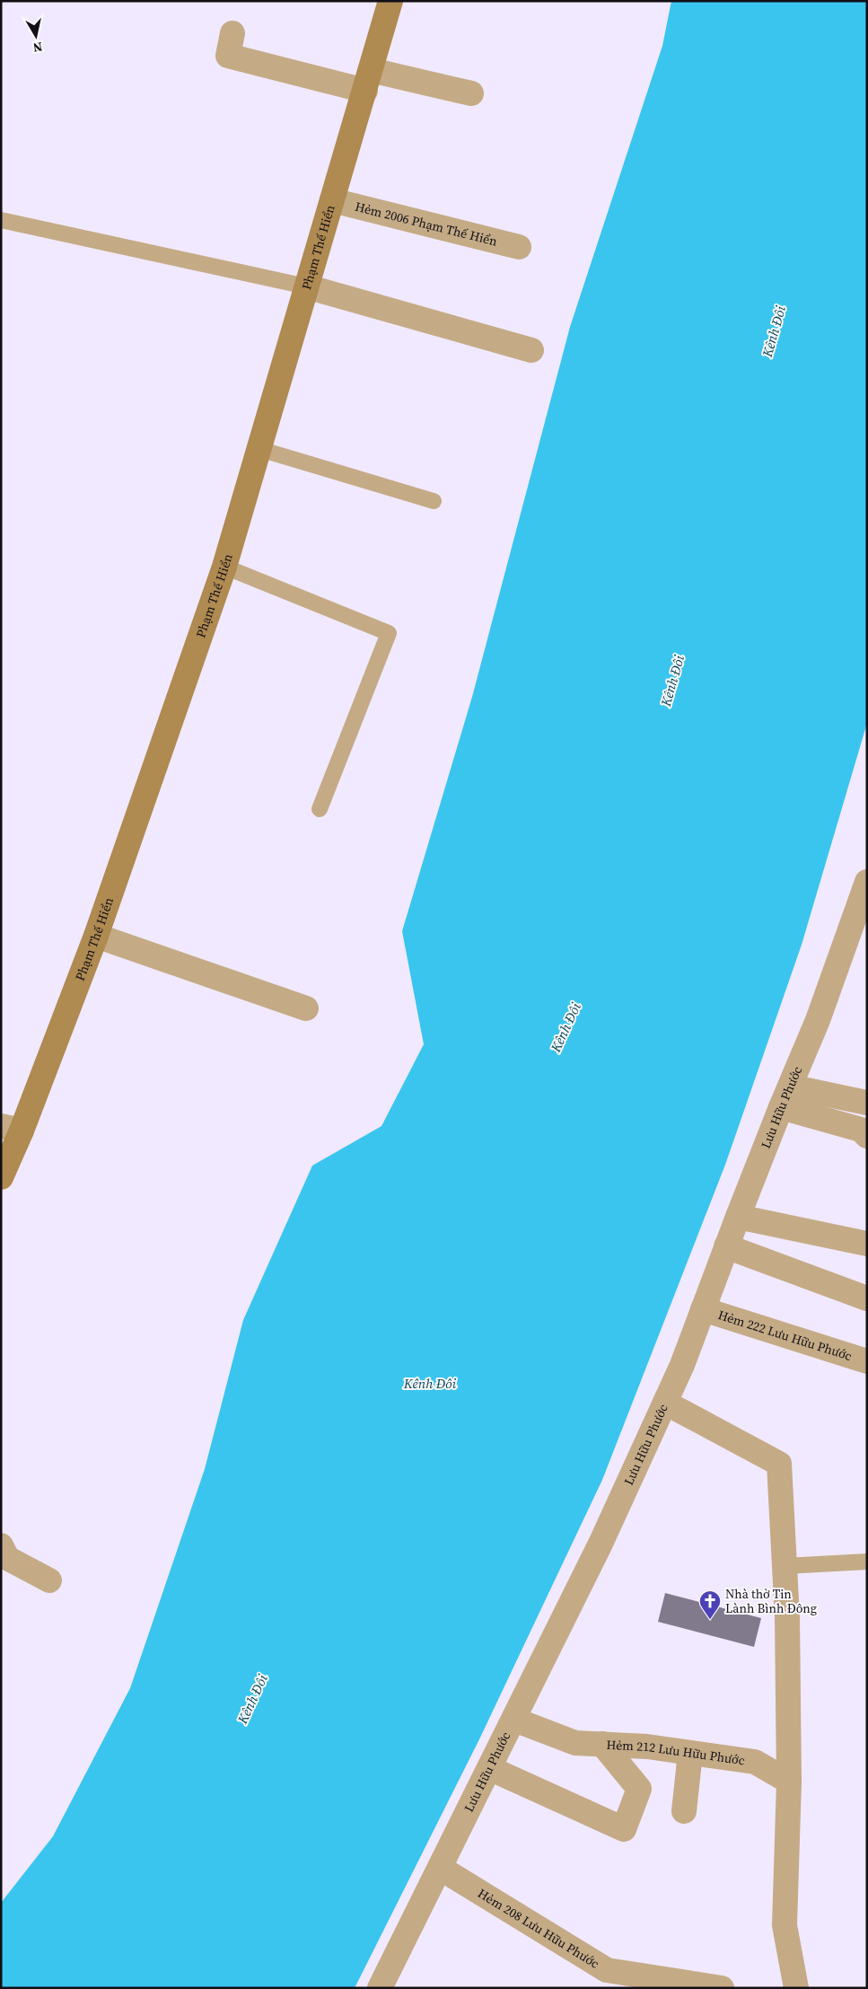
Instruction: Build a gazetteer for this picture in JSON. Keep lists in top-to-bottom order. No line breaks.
{"streets":{"main road":["Phạm Thế Hiển"],"street":["Hẻm 2006 Phạm Thế Hiển","Lưu Hữu Phước","Hẻm 222 Lưu Hữu Phước","Hẻm 212 Lưu Hữu Phước","Hẻm 208 Lưu Hữu Phước"]},"crossings":[["Hẻm 2006 Phạm Thế Hiển","Phạm Thế Hiển"],["Lưu Hữu Phước","Hẻm 222 Lưu Hữu Phước"],["Lưu Hữu Phước","Hẻm 212 Lưu Hữu Phước"],["Lưu Hữu Phước","Hẻm 208 Lưu Hữu Phước"]],"water":["Kênh Đôi"],"places":{"church":["Nhà thờ Tin Lành Bình Đông"]},"north":"bottom"}
